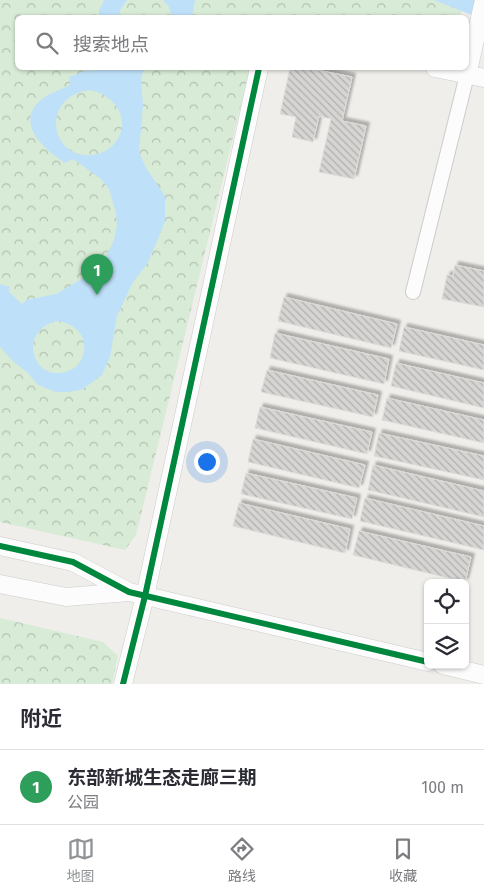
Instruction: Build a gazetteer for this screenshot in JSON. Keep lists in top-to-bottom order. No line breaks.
{"page":{"search":"搜索地点","pins":"1","heading":"附近","list":[{"mark":"1","name":"东部新城生态走廊三期","note":"公园","value":"100 m"}],"nav":["地图","路线","收藏"]}}
